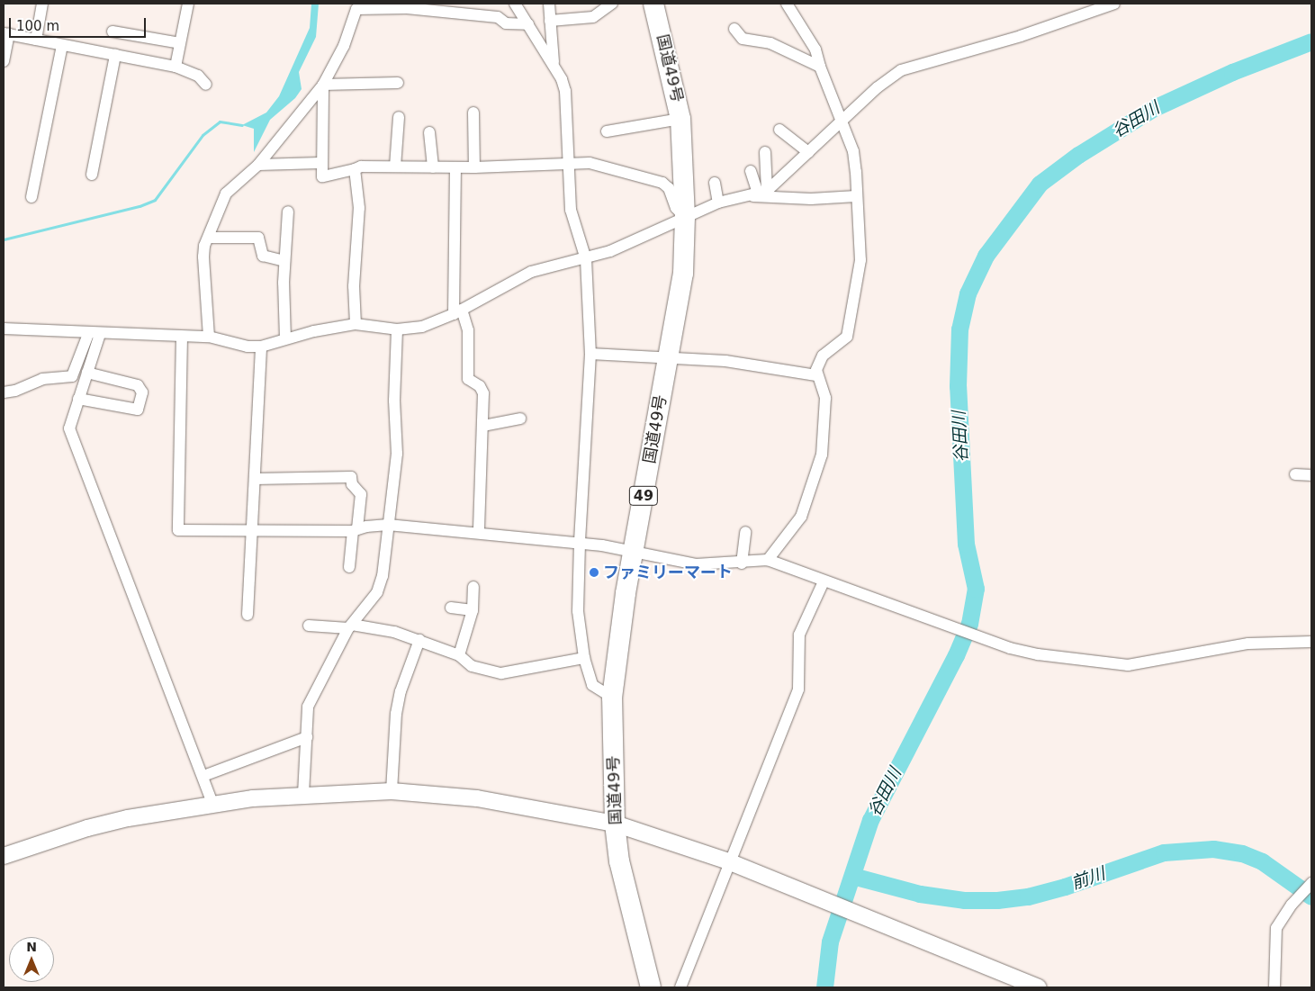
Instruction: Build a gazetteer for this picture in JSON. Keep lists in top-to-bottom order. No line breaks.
{"streets":{"highway":["国道49号","49"]},"water":["谷田川","前川"],"places":["ファミリーマート"],"scale_bar":"100 m","north":"top"}
